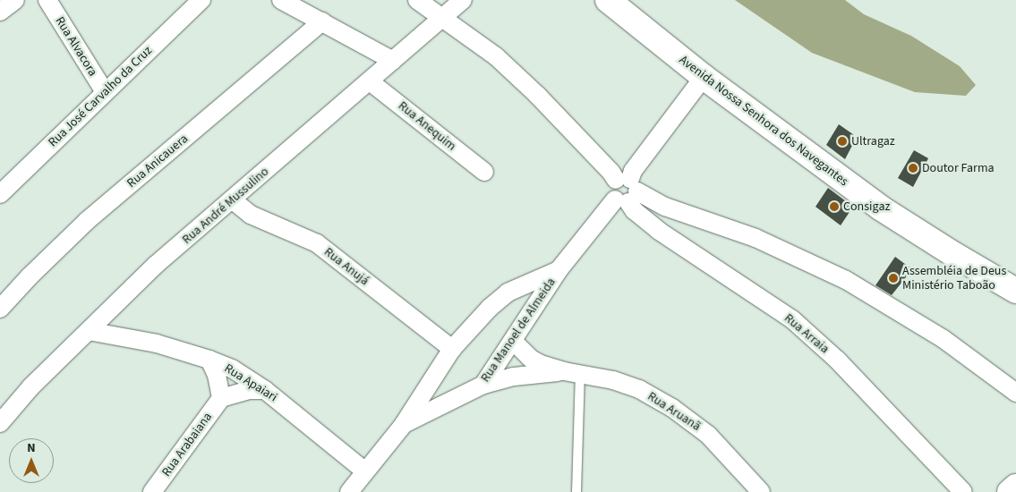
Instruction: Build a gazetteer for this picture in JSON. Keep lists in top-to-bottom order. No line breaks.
{"streets":{"main road":["Avenida Nossa Senhora dos Navegantes"],"street":["Rua Alvacora","Rua José Carvalho da Cruz","Rua Anequim","Rua Anicauera","Rua André Mussulino","Rua Anujá","Rua Manoel de Almeida","Rua Arraia","Rua Apaiari","Rua Aruanã","Rua Arabaiana"]},"crossings":[["Rua Alvacora","Rua José Carvalho da Cruz"],["Avenida Nossa Senhora dos Navegantes","Rua Manoel de Almeida"],["Rua Anequim","Rua André Mussulino"],["Rua André Mussulino","Rua Anujá"],["Rua André Mussulino","Rua Arraia"],["Rua André Mussulino","Rua Apaiari"],["Rua Anujá","Rua Manoel de Almeida"],["Rua Manoel de Almeida","Rua Arraia"],["Rua Manoel de Almeida","Rua Apaiari"],["Rua Manoel de Almeida","Rua Aruanã"]],"places":["Ultragaz","Doutor Farma","Consigaz","Assembléia de Deus Ministério Taboão"],"north":"top"}
